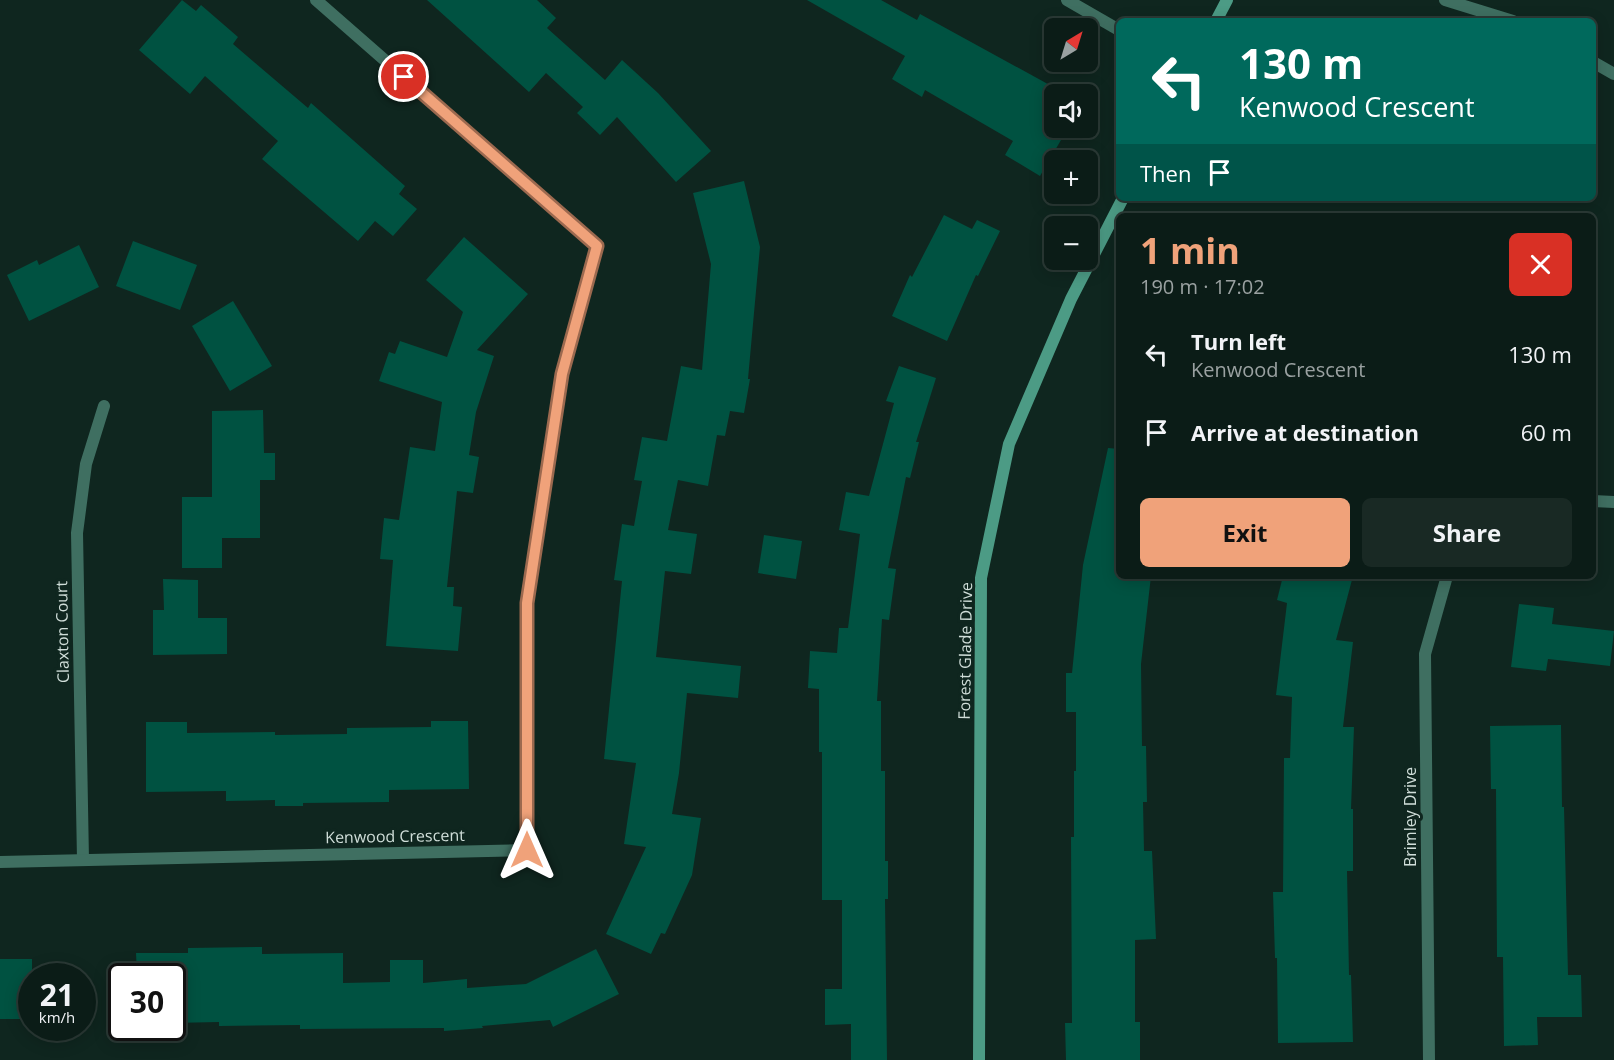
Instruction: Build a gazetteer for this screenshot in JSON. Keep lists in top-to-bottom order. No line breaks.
{"streets":{"street":["Claxton Court","Forest Glade Drive","Brimley Drive","Kenwood Crescent"]},"crossings":[["Claxton Court","Kenwood Crescent"]],"north":"top right","page":{"map_buttons":["+","−"],"turn":["130 m","Kenwood Crescent"],"then":"Then","heading":["1 min","190 m · 17:02"],"list":[{"name":"Turn left","note":"Kenwood Crescent","value":"130 m"},{"name":"Arrive at destination","value":"60 m"}],"buttons":["Exit","Share"],"speed":"21 km/h","limit":"30"}}
